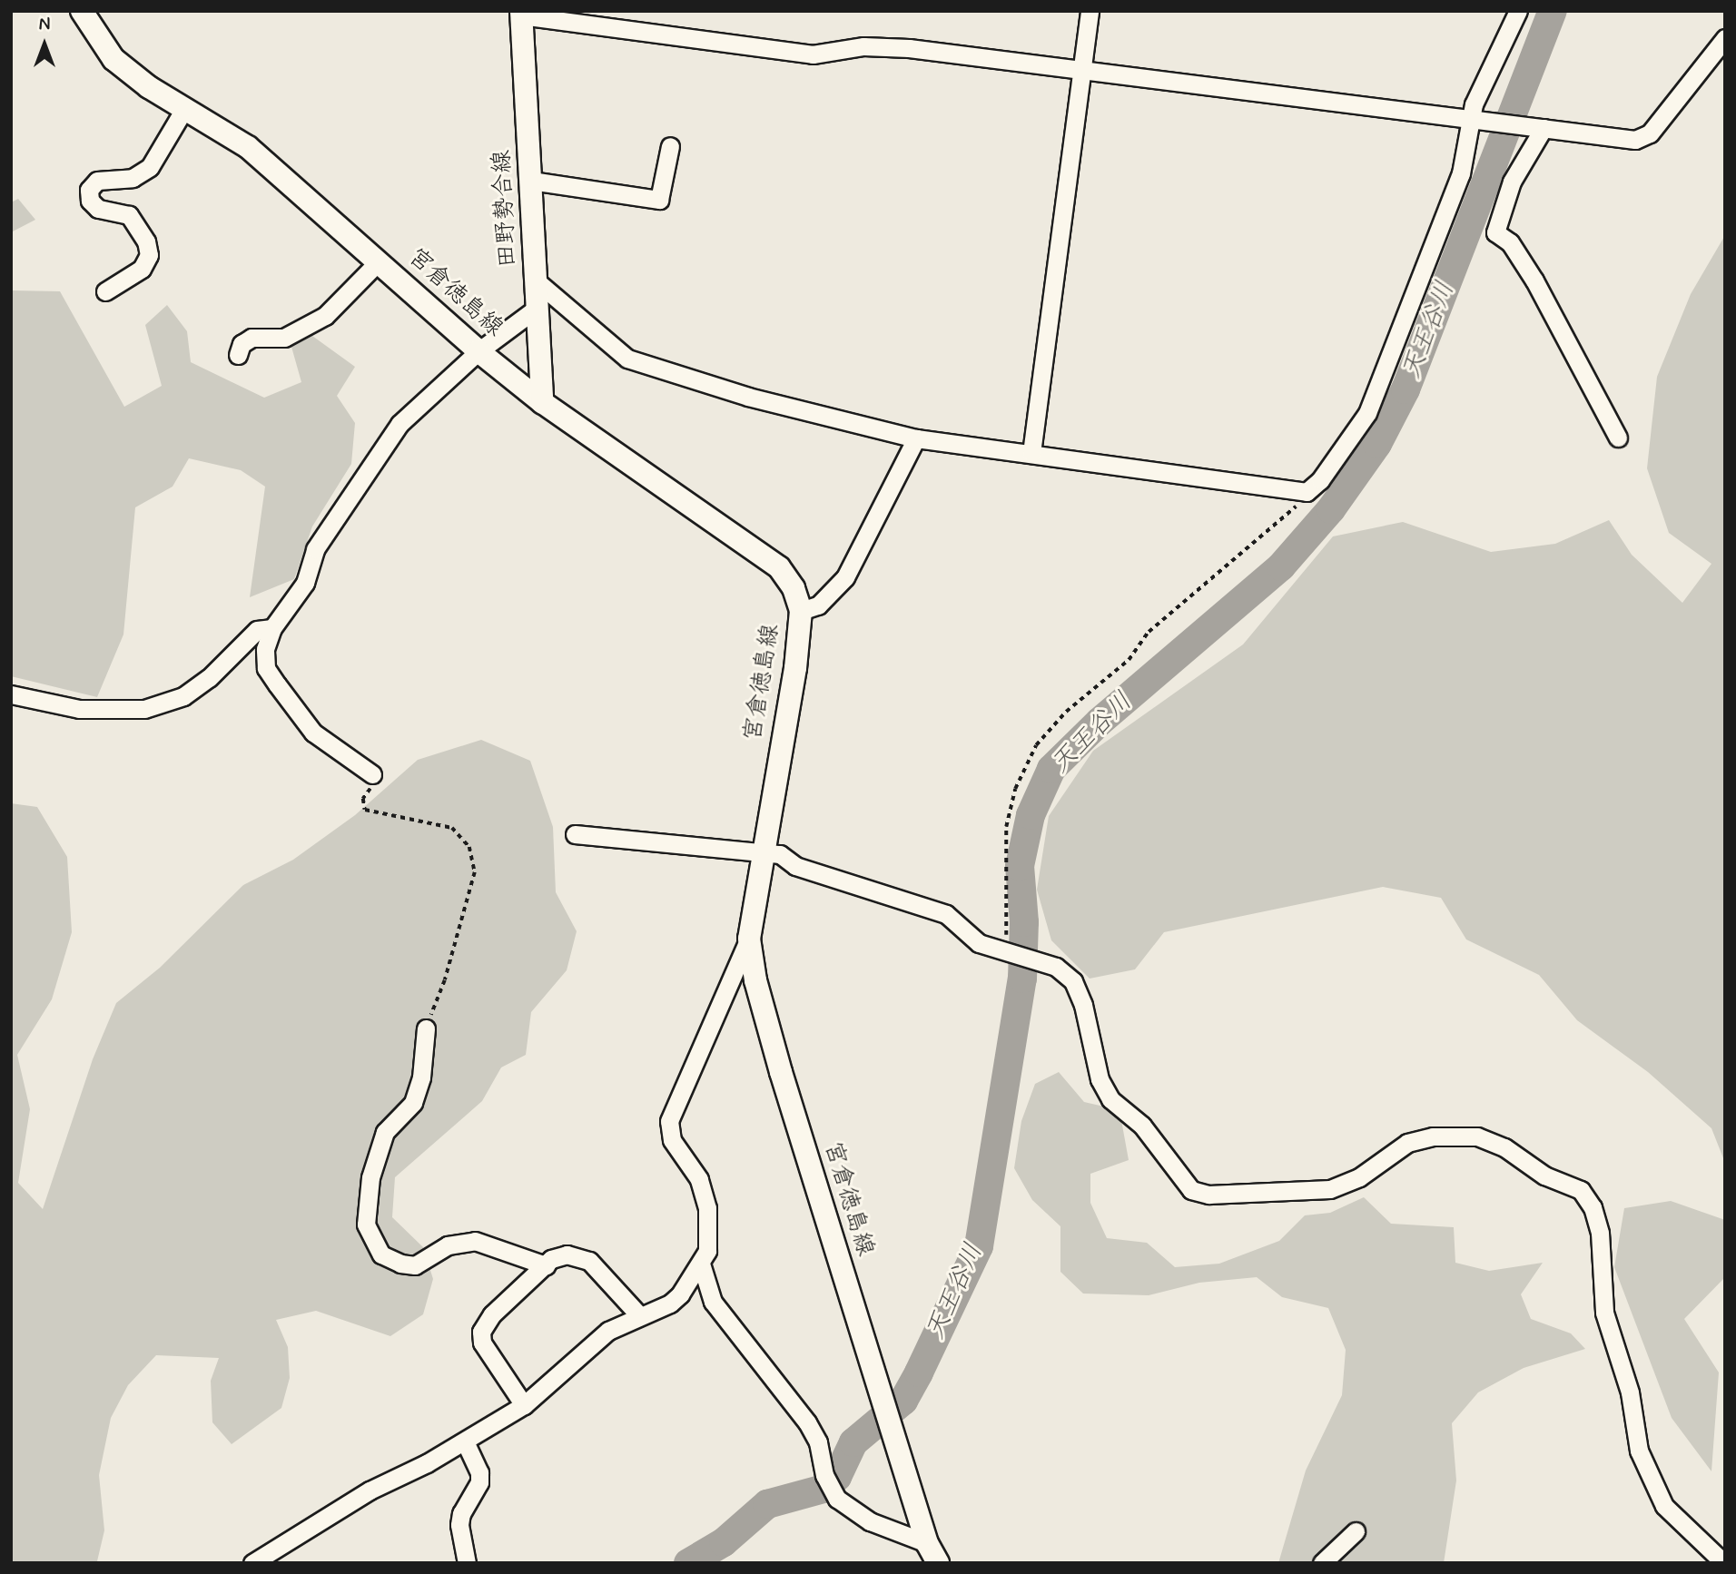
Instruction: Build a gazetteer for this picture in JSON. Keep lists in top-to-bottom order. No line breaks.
{"streets":{"main road":["田野勢合線","宮倉徳島線"]},"crossings":[["田野勢合線","宮倉徳島線"]],"water":["天王谷川"],"north":"top"}
